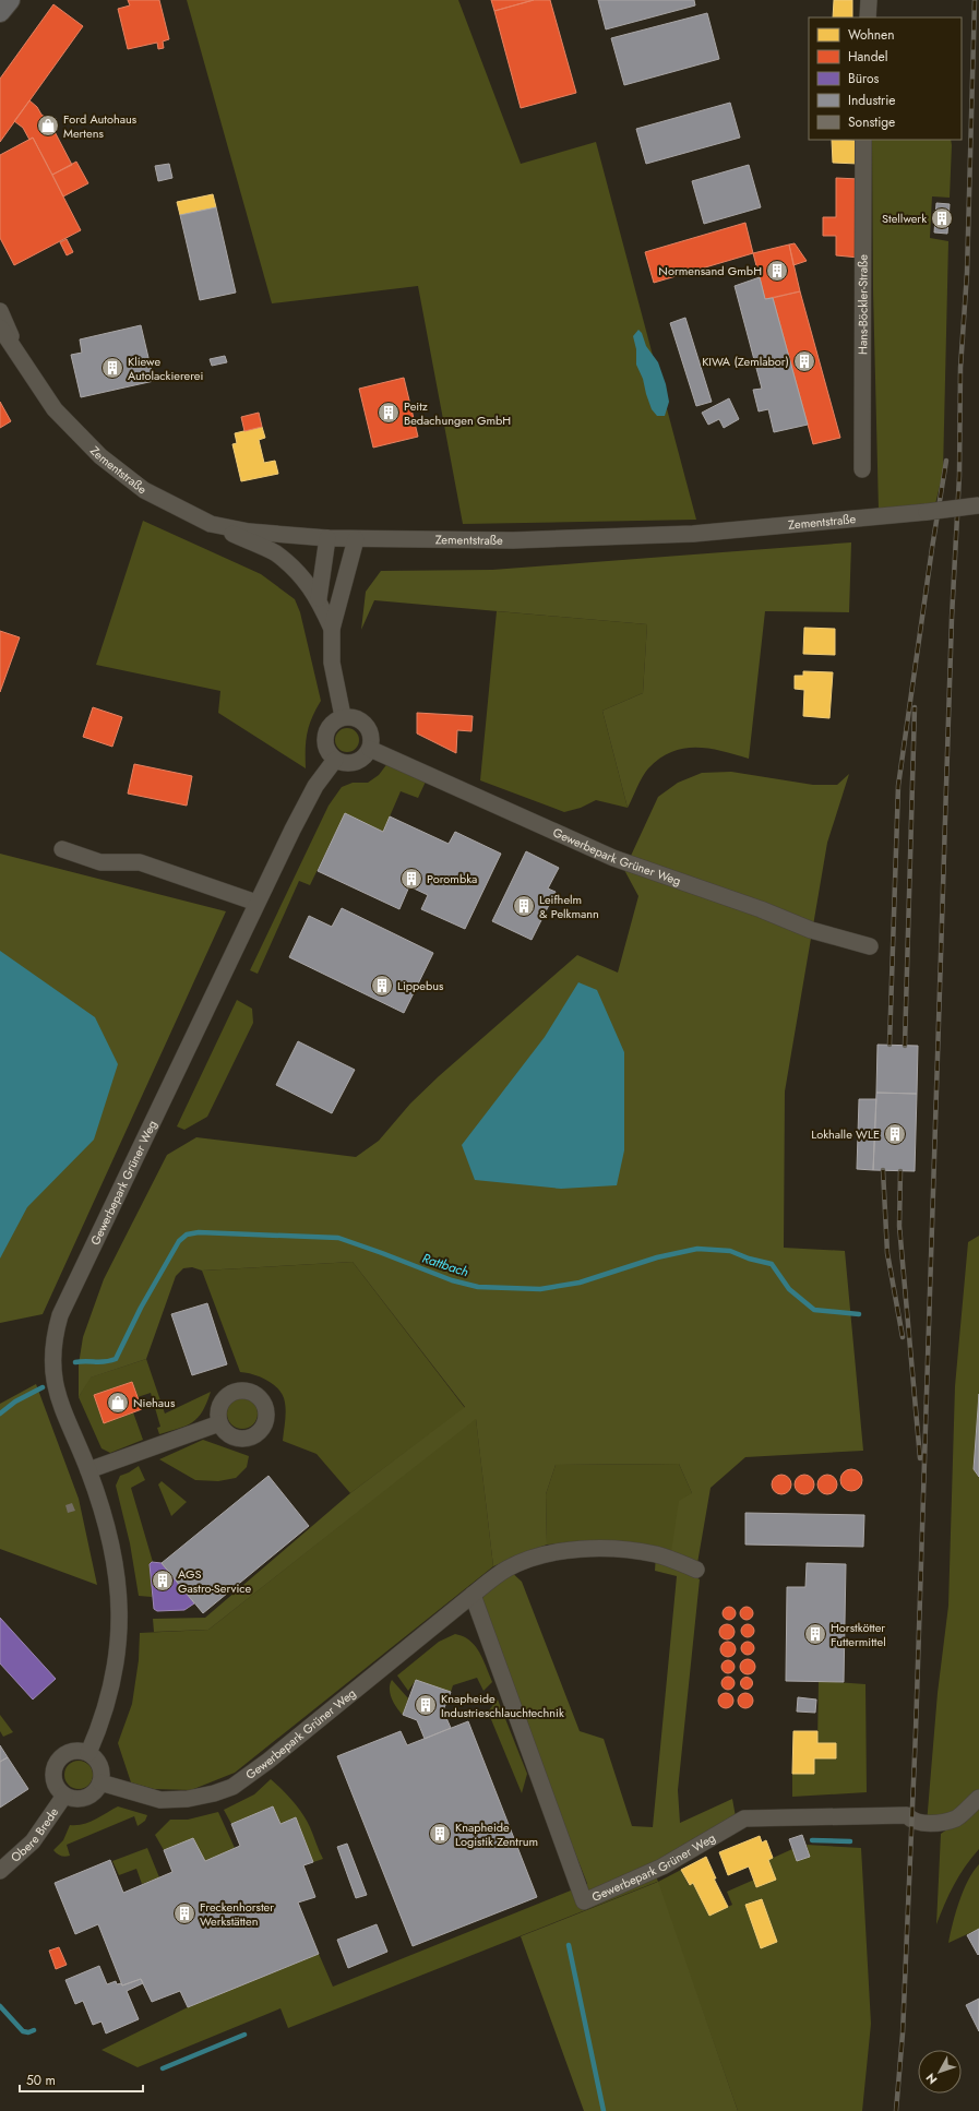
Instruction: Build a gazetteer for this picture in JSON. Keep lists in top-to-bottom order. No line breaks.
{"streets":{"street":["Hans-Böckler-Straße","Zementstraße","Gewerbepark Grüner Weg","Obere Brede"]},"crossings":[["Gewerbepark Grüner Weg","Obere Brede"]],"water":["Rattbach"],"places":{"shop":["Ford Autohaus Mertens","Niehaus"],"building":["Stellwerk","Normensand GmbH","KIWA (Zemlabor)","Kliewe Autolackiererei","Peitz Bedachungen GmbH","Porombka","Leifhelm & Pelkmann","Lippebus","Lokhalle WLE","AGS Gastro-Service","Horstkötter Futtermittel","Knapheide Industrieschlauchtechnik","Knapheide Logistik Zentrum","Freckenhorster Werkstätten"]},"legend":["Wohnen","Handel","Büros","Industrie","Sonstige"],"scale_bar":"50 m","north":"bottom left"}
